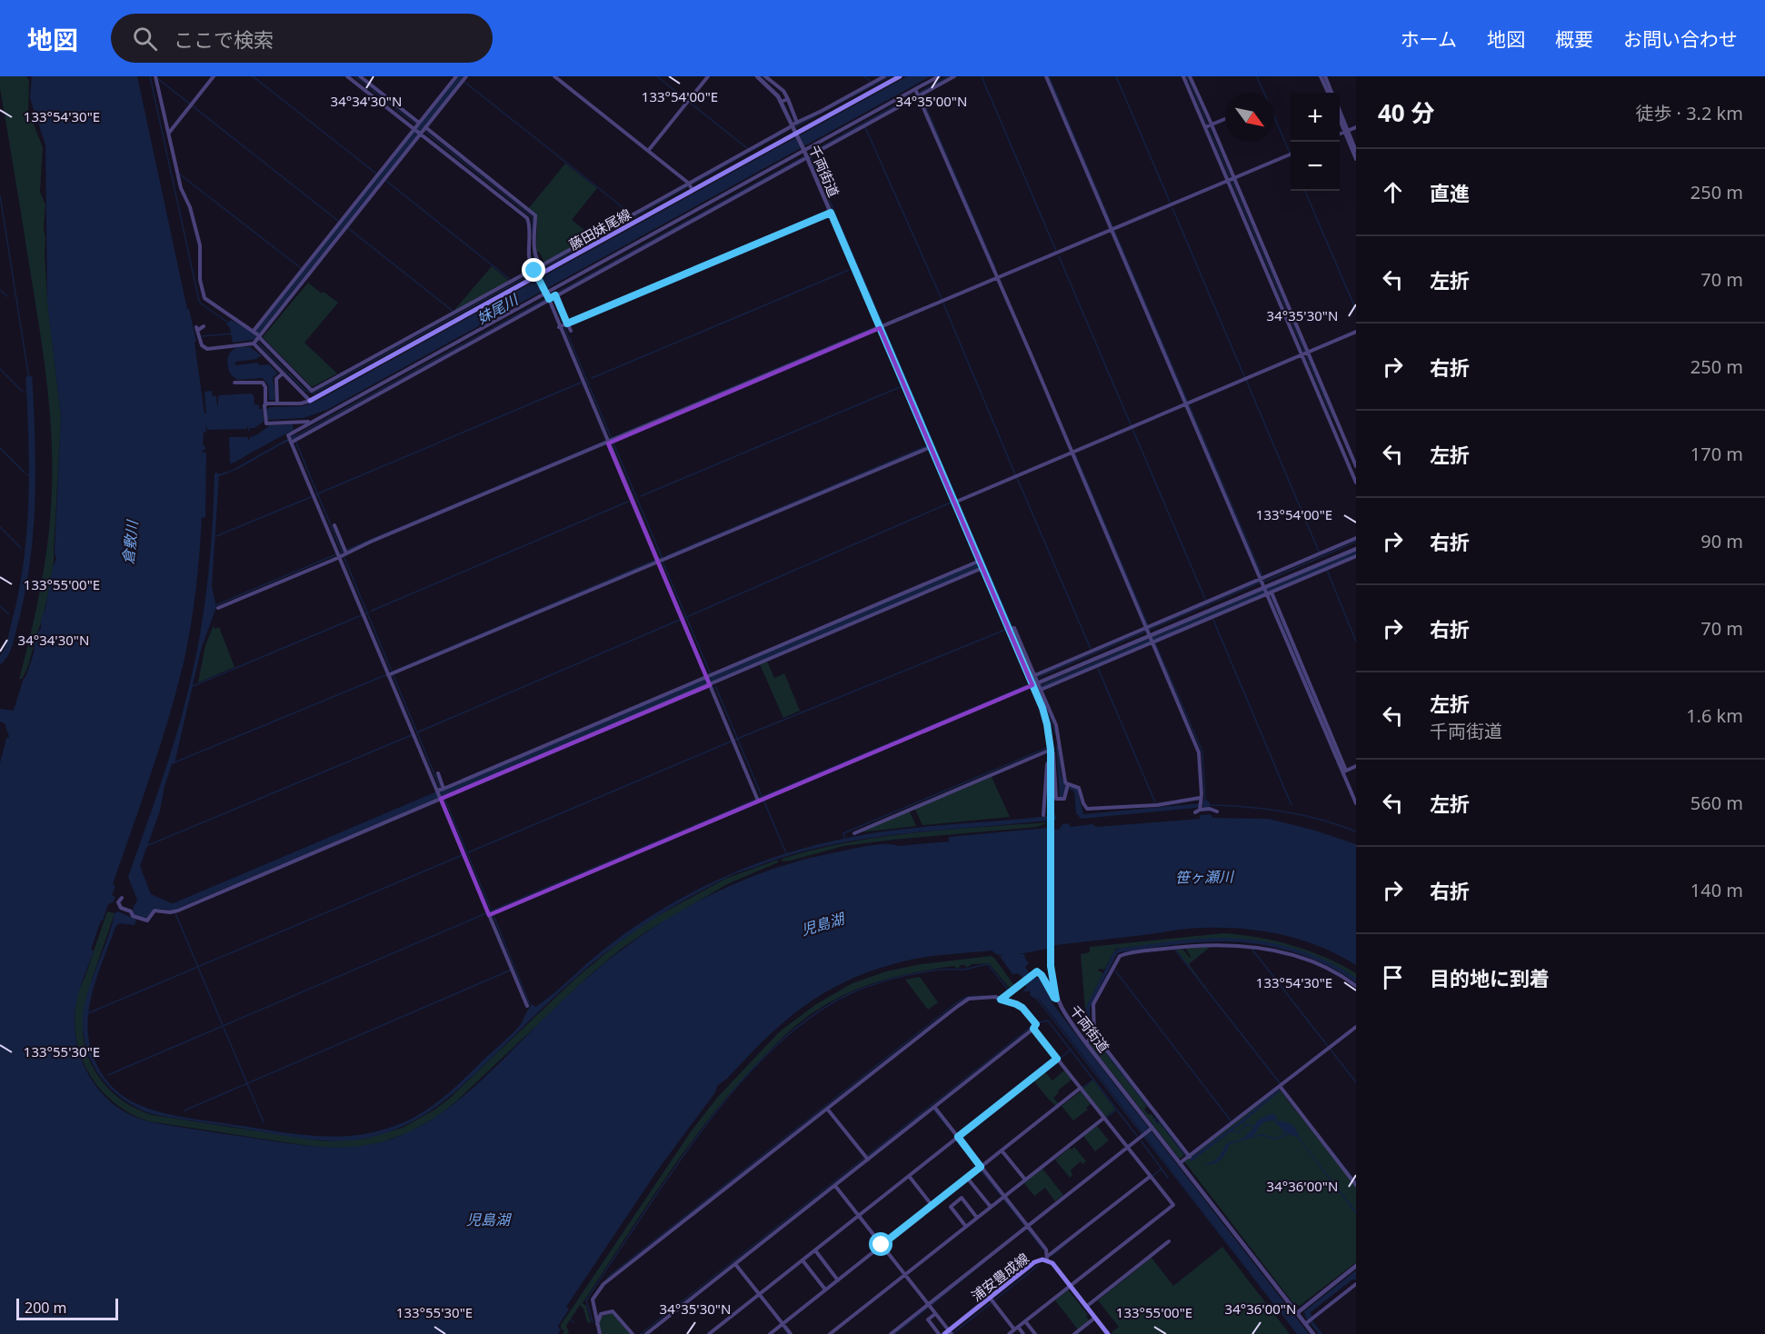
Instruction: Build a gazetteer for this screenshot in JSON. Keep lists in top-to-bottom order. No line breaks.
{"streets":{"main road":["藤田妹尾線","浦安豊成線"],"street":["千両街道"]},"crossings":[["千両街道","藤田妹尾線"]],"water":["妹尾川","倉敷川","笹ヶ瀬川","児島湖"],"scale_bar":"200 m","north":"bottom right","page":{"header":"地図","search":"ここで検索","nav":["ホーム","地図","概要","お問い合わせ"],"heading":["40 分","徒歩 · 3.2 km"],"map_buttons":["+","−"],"list":[["直進","250 m"],["左折","70 m"],["右折","250 m"],["左折","170 m"],["右折","90 m"],["右折","70 m"],["左折","千両街道","1.6 km"],["左折","560 m"],["右折","140 m"],"目的地に到着"],"scale":"200 m"},"coordinates":["133°54'00\"E","34°34'30\"N","34°35'00\"N","133°54'30\"E","34°35'30\"N","133°55'00\"E","133°55'30\"E","34°36'00\"N"]}
